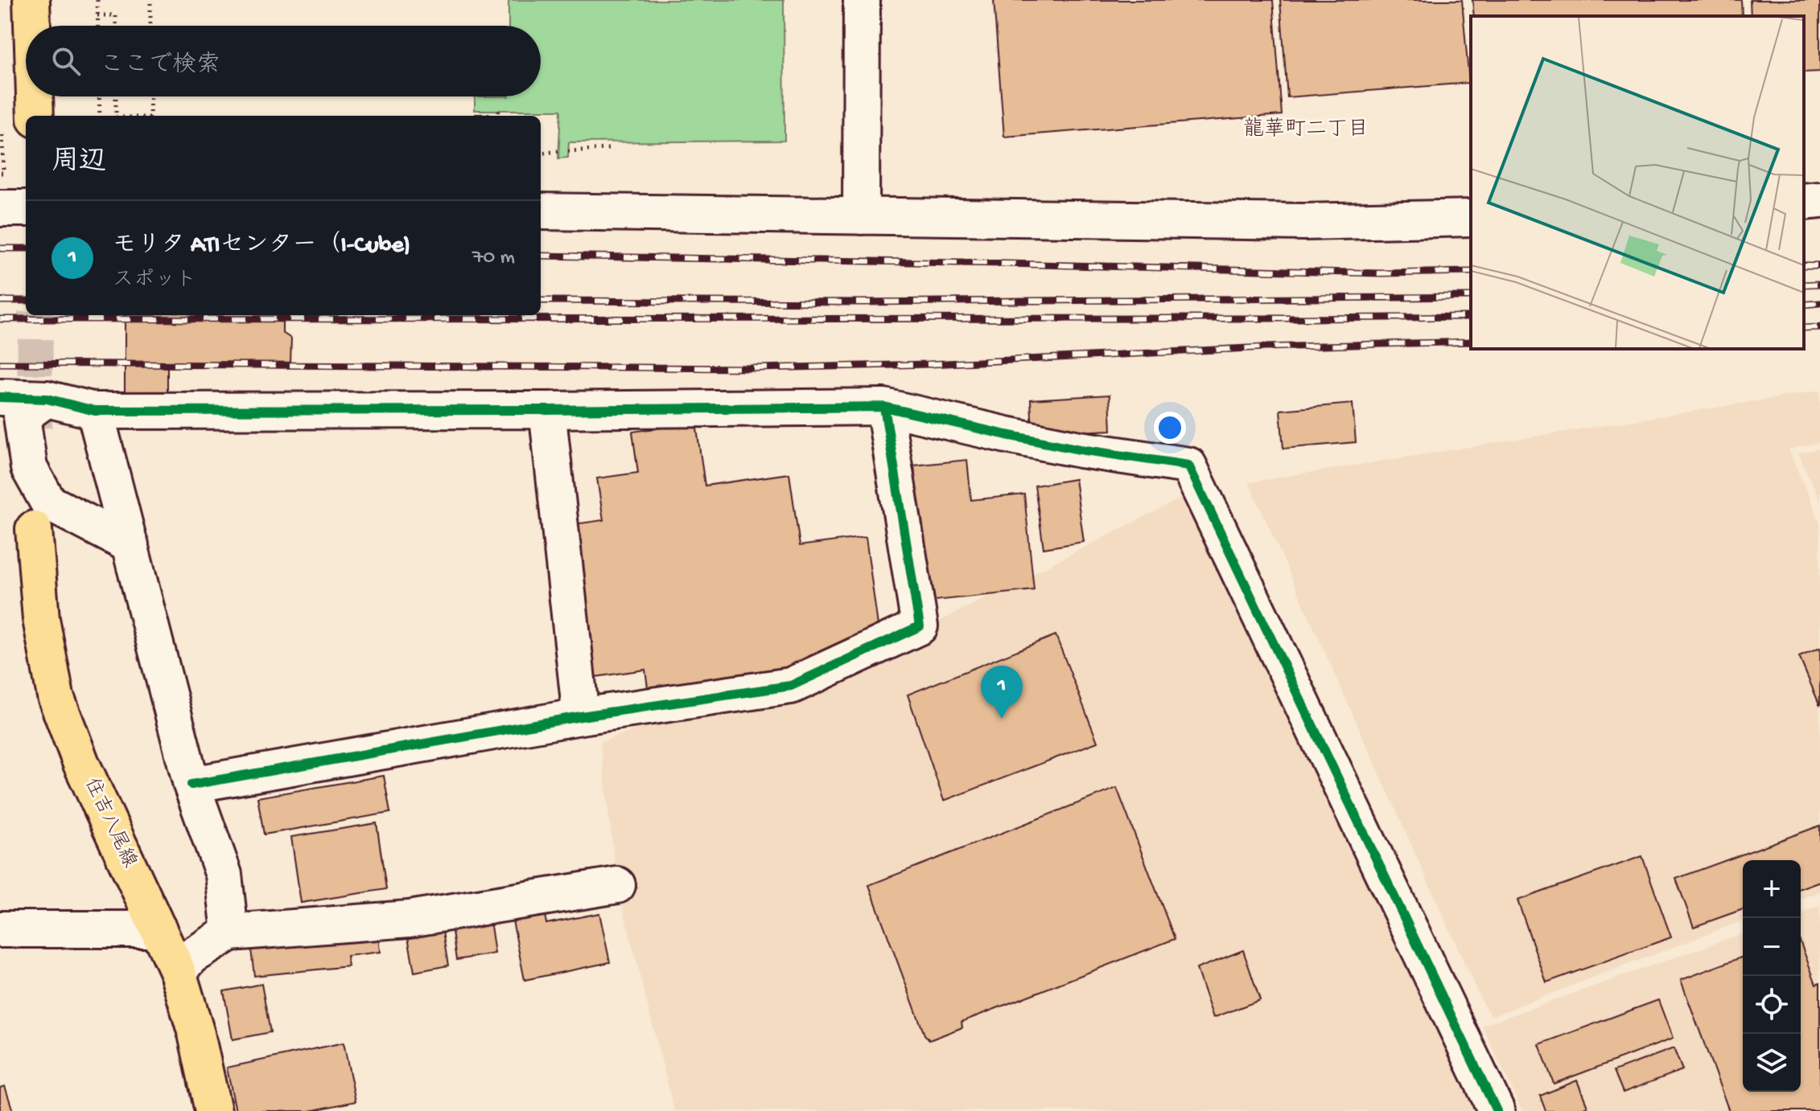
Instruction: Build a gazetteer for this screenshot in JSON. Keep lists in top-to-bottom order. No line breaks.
{"streets":{"main road":["住吉八尾線"]},"districts":["龍華町二丁目"],"page":{"search":"ここで検索","heading":"周辺","list":[{"mark":"1","name":"モリタ ATIセンター（I-Cube)","note":"スポット","value":"70 m"}],"pins":"1","map_buttons":["+","−"]}}
